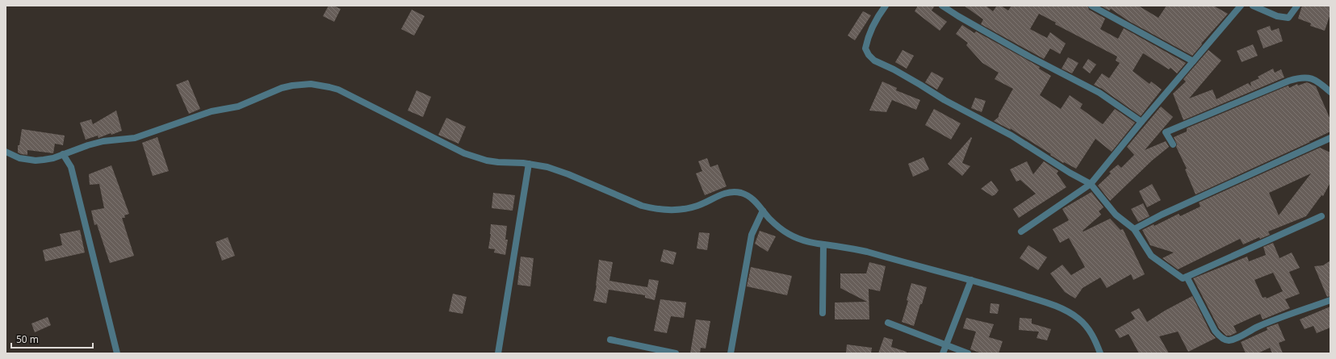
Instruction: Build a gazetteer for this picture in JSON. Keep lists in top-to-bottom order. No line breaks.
{"scale_bar":"50 m"}
